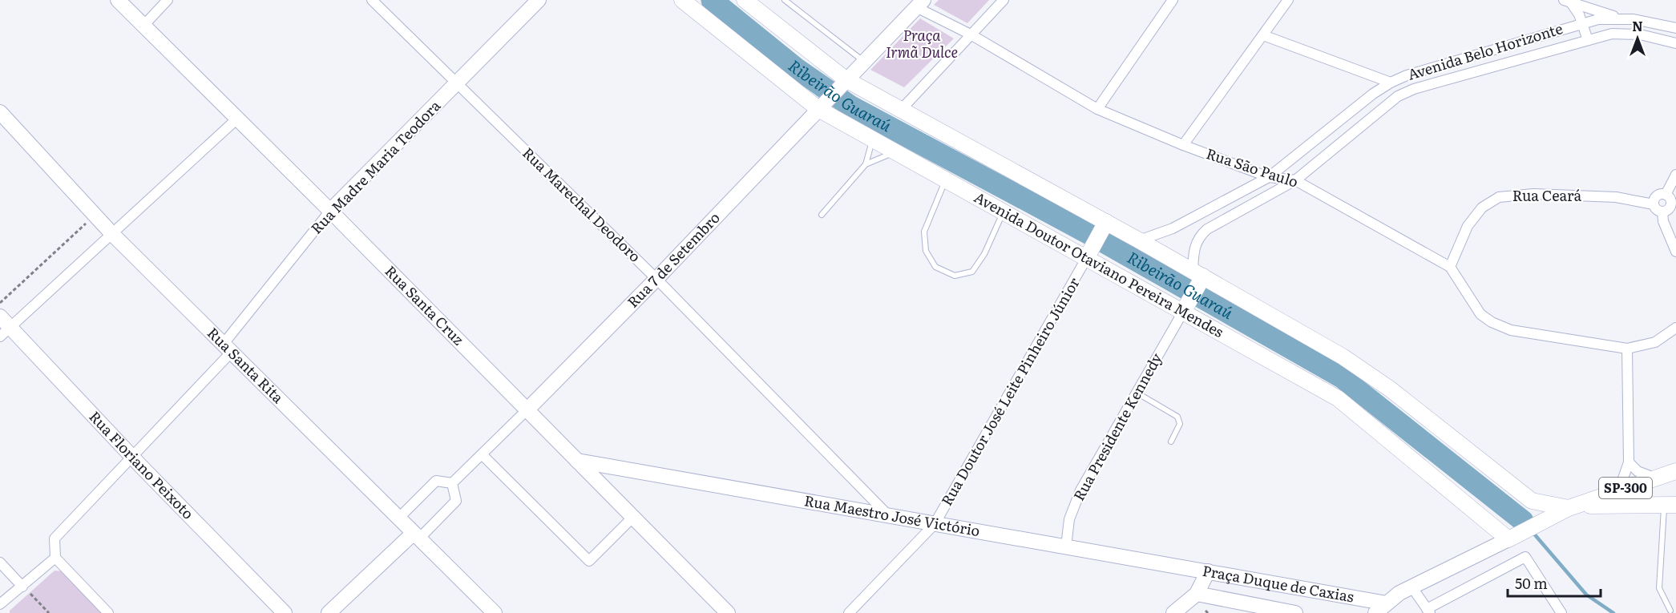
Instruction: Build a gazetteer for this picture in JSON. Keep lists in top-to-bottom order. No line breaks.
{"streets":{"main road":["Avenida Doutor Otaviano Pereira Mendes","SP-300"],"street":["Avenida Belo Horizonte","Rua Madre Maria Teodora","Rua São Paulo","Rua Ceará","Rua Marechal Deodoro","Rua 7 de Setembro","Rua Santa Cruz","Rua Santa Rita","Rua Doutor José Leite Pinheiro Júnior","Rua Presidente Kennedy","Rua Floriano Peixoto","Rua Maestro José Victório","Praça Duque de Caxias"]},"crossings":[["Avenida Belo Horizonte","Rua São Paulo"],["Avenida Belo Horizonte","Avenida Doutor Otaviano Pereira Mendes"],["Avenida Belo Horizonte","Rua Presidente Kennedy"],["Rua Madre Maria Teodora","Rua Marechal Deodoro"],["Rua Madre Maria Teodora","Rua Santa Cruz"],["Rua Madre Maria Teodora","Rua Santa Rita"],["Rua Madre Maria Teodora","Rua Floriano Peixoto"],["Rua São Paulo","Rua Ceará"],["Rua São Paulo","Rua 7 de Setembro"],["Rua Marechal Deodoro","Rua 7 de Setembro"],["Rua Marechal Deodoro","Rua Maestro José Victório"],["Rua 7 de Setembro","Avenida Doutor Otaviano Pereira Mendes"],["Rua 7 de Setembro","Rua Santa Cruz"],["Avenida Doutor Otaviano Pereira Mendes","Rua Doutor José Leite Pinheiro Júnior"],["Avenida Doutor Otaviano Pereira Mendes","Rua Presidente Kennedy"],["Avenida Doutor Otaviano Pereira Mendes","SP-300"],["Rua Santa Cruz","Rua Maestro José Victório"],["Rua Doutor José Leite Pinheiro Júnior","Rua Maestro José Victório"],["Rua Presidente Kennedy","Rua Maestro José Victório"],["Rua Maestro José Victório","Praça Duque de Caxias"]],"water":["Ribeirão Guaraú"],"parks":["Praça Irmã Dulce"],"scale_bar":"50 m","north":"top"}
